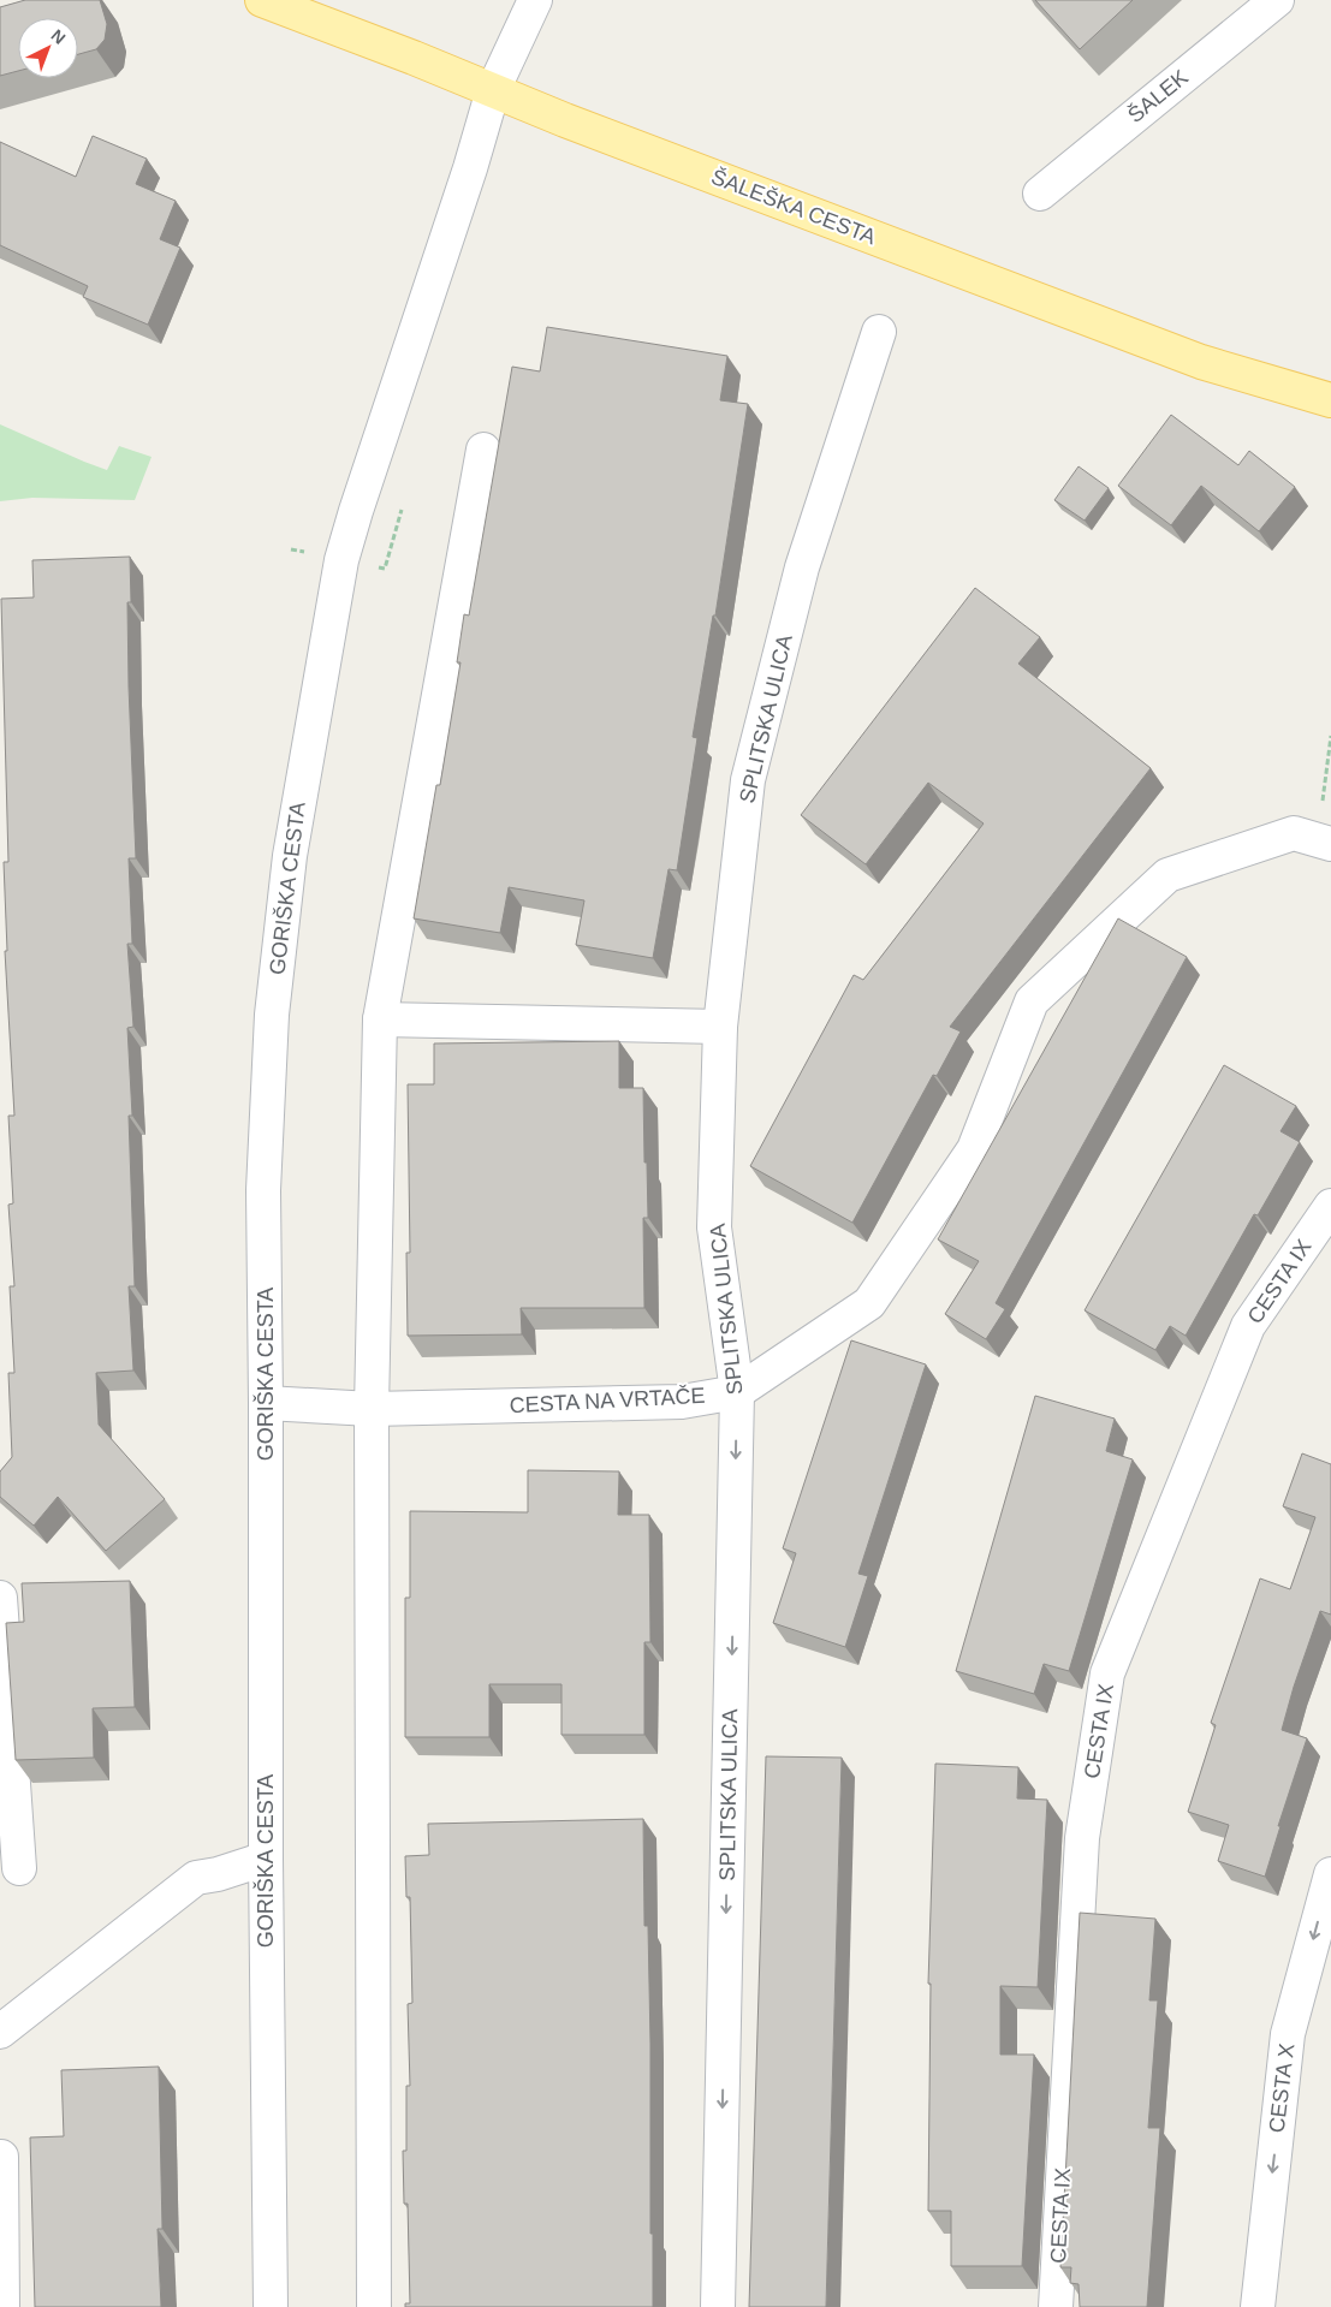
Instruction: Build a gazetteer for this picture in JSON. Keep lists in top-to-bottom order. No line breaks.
{"streets":{"main road":["ŠALEŠKA CESTA"],"street":["ŠALEK","SPLITSKA ULICA","GORIŠKA CESTA","CESTA IX","CESTA NA VRTAČE","CESTA X"]},"crossings":[["ŠALEŠKA CESTA","GORIŠKA CESTA"],["SPLITSKA ULICA","CESTA NA VRTAČE"],["GORIŠKA CESTA","CESTA NA VRTAČE"]],"one_way":["SPLITSKA ULICA","CESTA X"],"north":"top right"}
